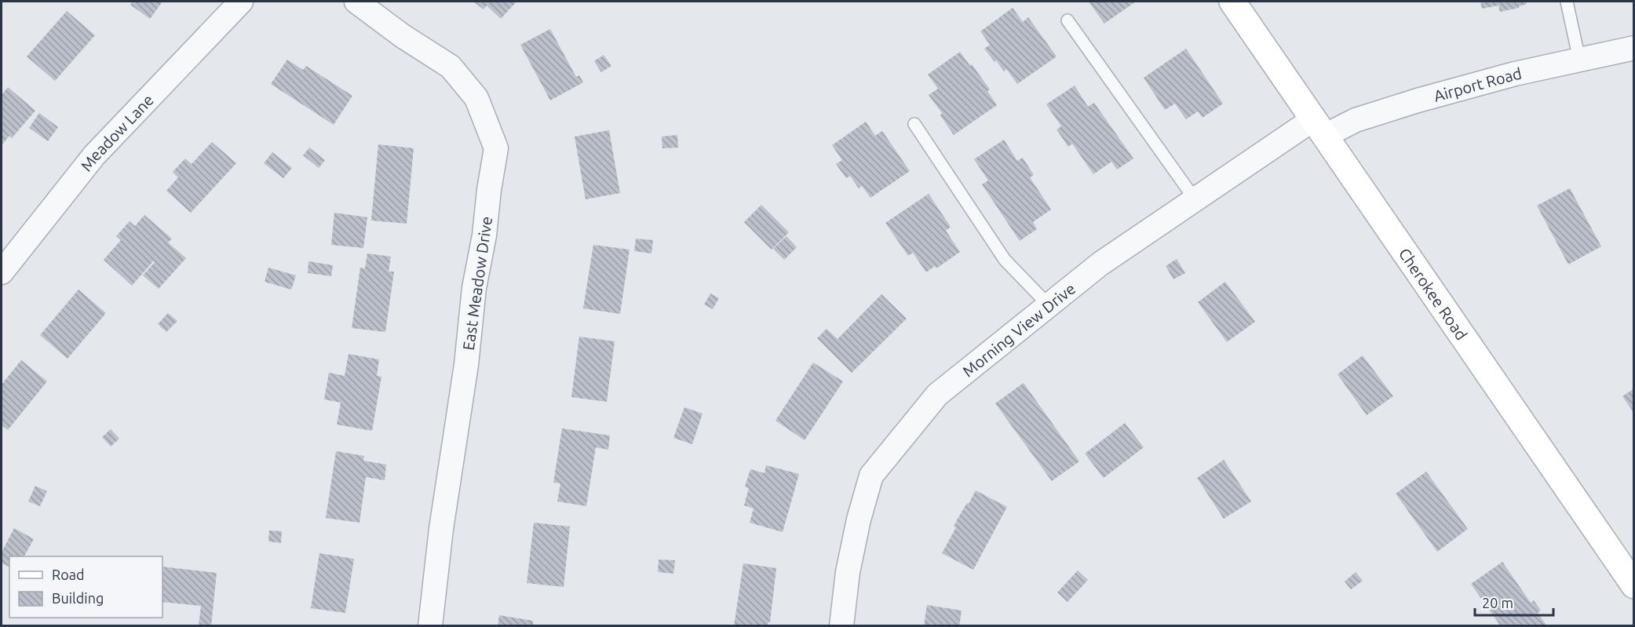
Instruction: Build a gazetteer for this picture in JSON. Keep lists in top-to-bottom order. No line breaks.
{"streets":{"main road":["Cherokee Road"],"street":["Airport Road","Meadow Lane","East Meadow Drive","Morning View Drive"]},"crossings":[["Airport Road","Cherokee Road"],["Airport Road","Morning View Drive"],["Cherokee Road","Morning View Drive"]],"legend":["Road","Building"],"scale_bar":"20 m"}
